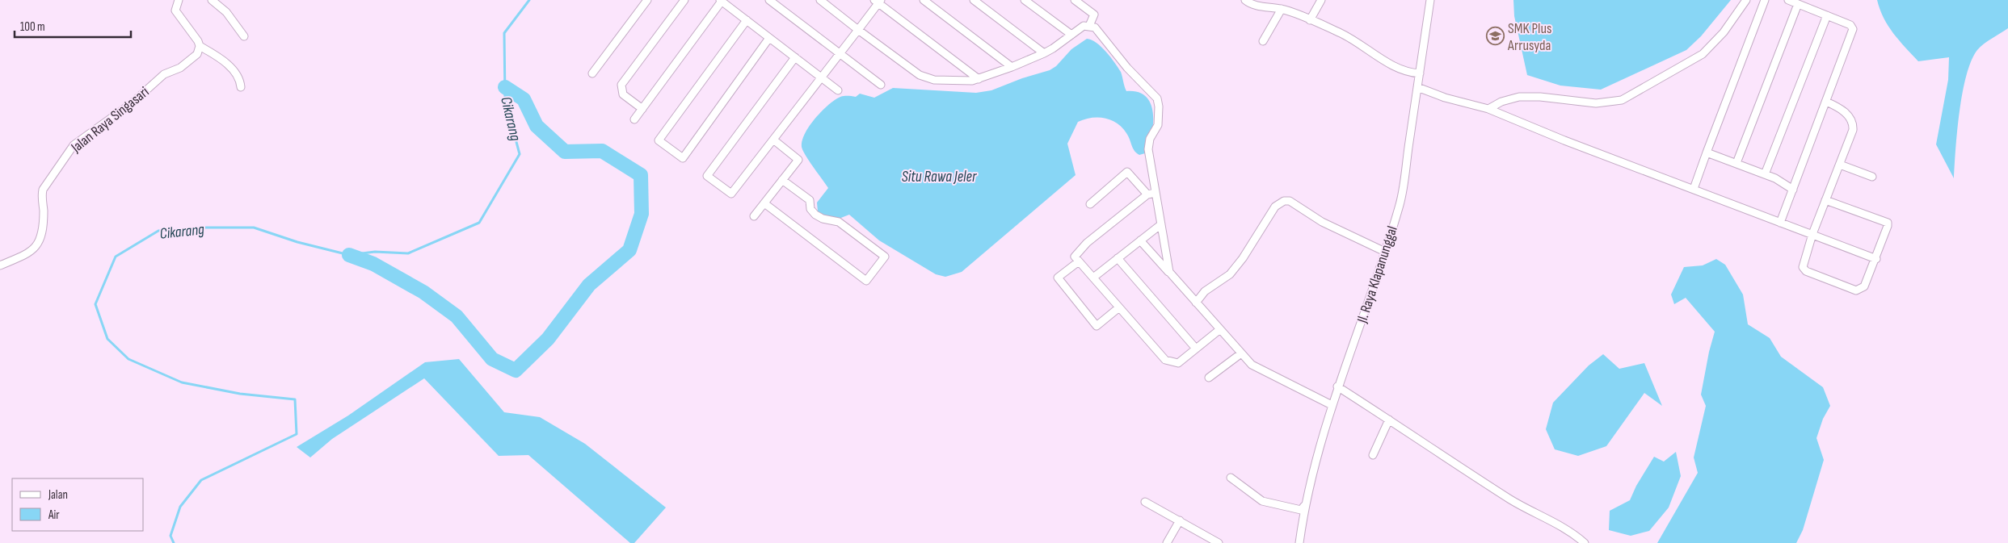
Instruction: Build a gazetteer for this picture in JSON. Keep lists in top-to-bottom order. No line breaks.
{"streets":{"street":["Jalan Raya Singasari","Jl. Raya Klapanunggal"]},"water":["Cikarang","Situ Rawa Jeler"],"places":{"school or university":["SMK Plus Arrusyda"]},"legend":["Jalan","Air"],"scale_bar":"100 m"}
